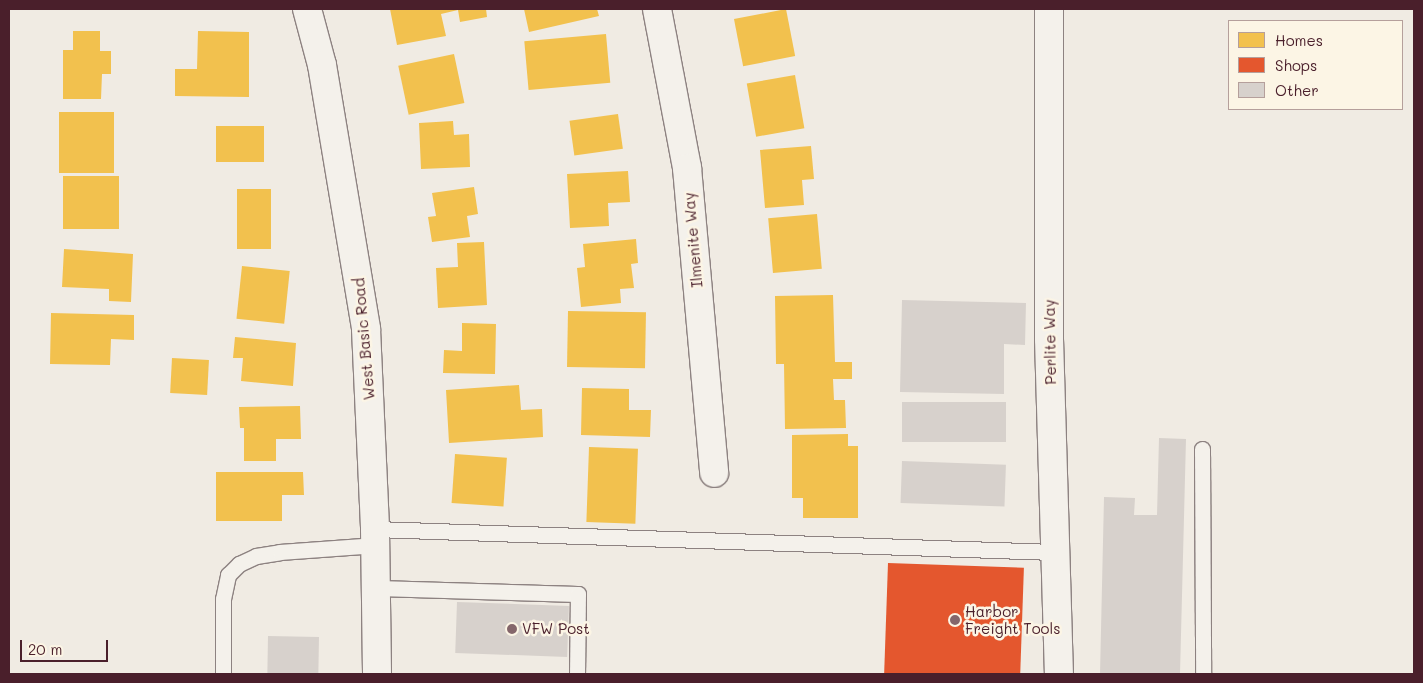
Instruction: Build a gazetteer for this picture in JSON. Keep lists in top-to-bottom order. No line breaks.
{"streets":{"street":["Ilmenite Way","West Basic Road","Perlite Way"]},"places":["Harbor Freight Tools","VFW Post"],"legend":["Homes","Shops","Other"],"scale_bar":"20 m"}
